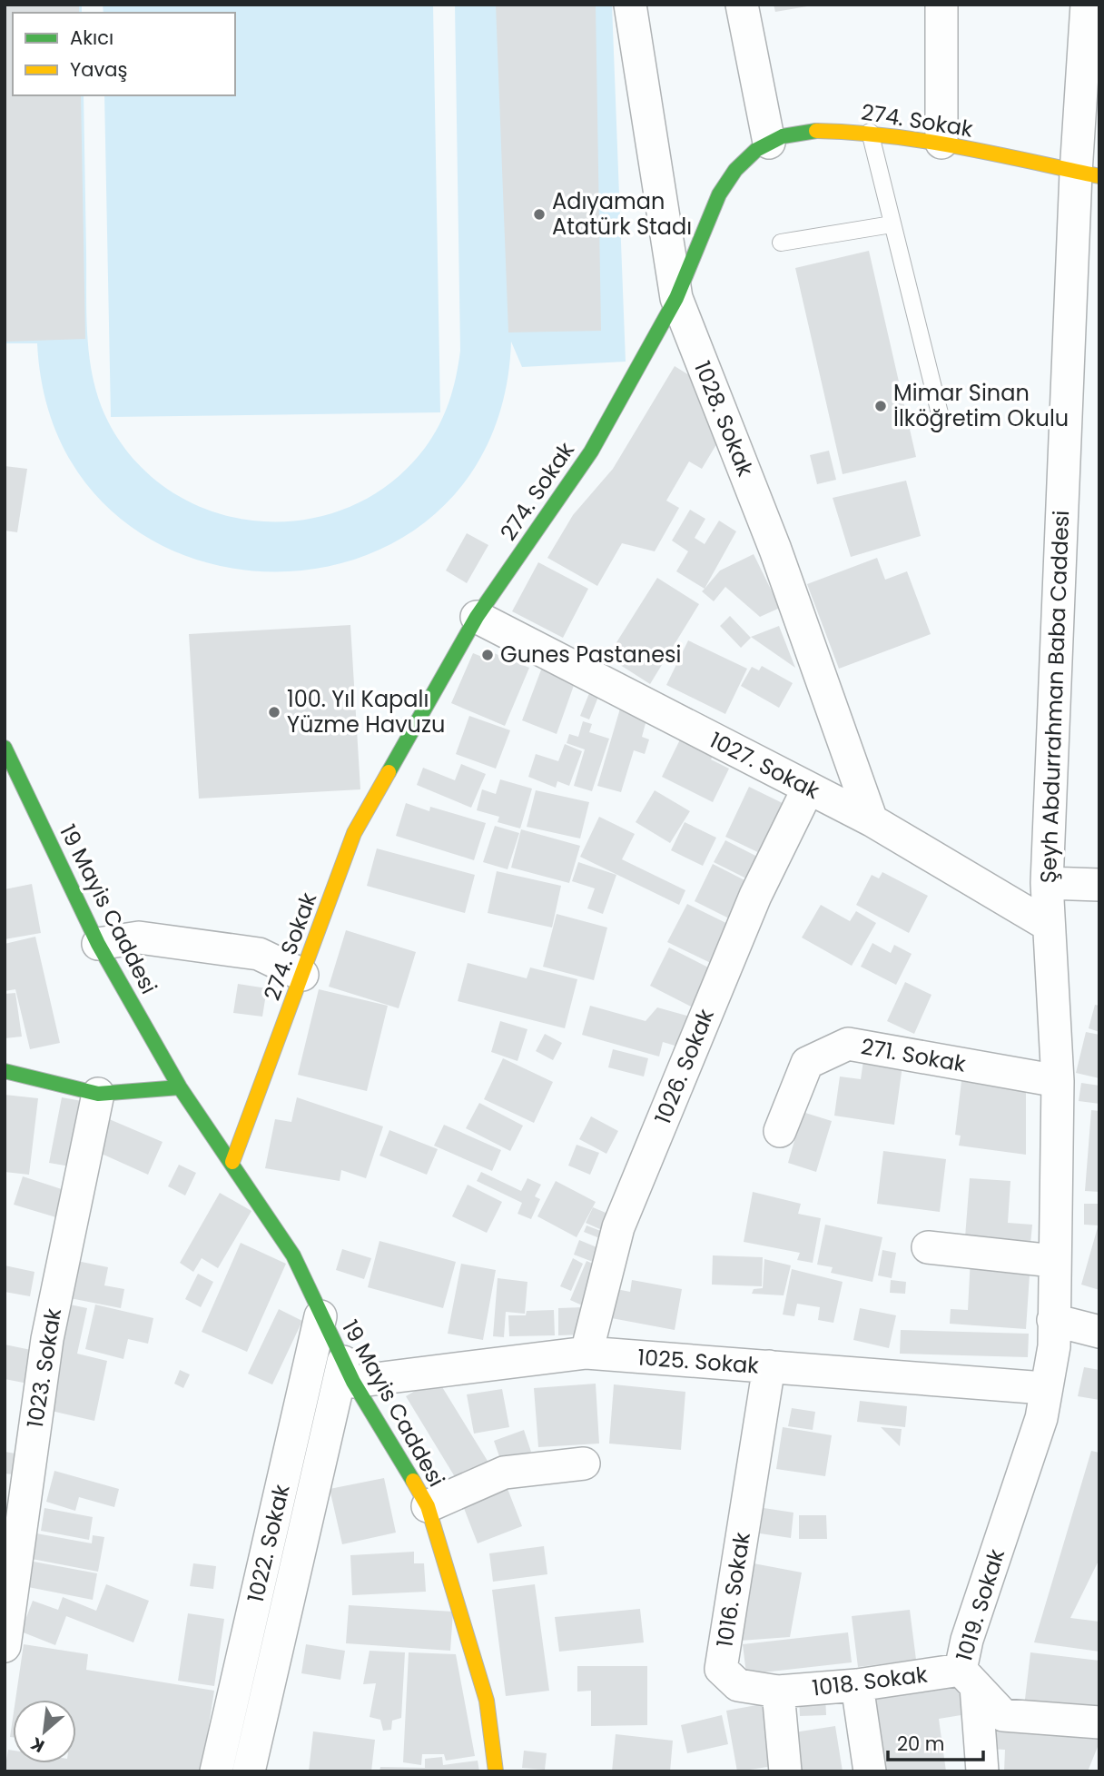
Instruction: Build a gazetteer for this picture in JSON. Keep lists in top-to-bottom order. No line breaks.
{"streets":{"street":["274. Sokak","1028. Sokak","Şeyh Abdurrahman Baba Caddesi","1027. Sokak","19 Mayis Caddesi","271. Sokak","1026. Sokak","1025. Sokak","1023. Sokak","1022. Sokak","1016. Sokak","1019. Sokak","1018. Sokak"]},"crossings":[["274. Sokak","1028. Sokak"],["274. Sokak","Şeyh Abdurrahman Baba Caddesi"],["274. Sokak","1027. Sokak"],["274. Sokak","19 Mayis Caddesi"],["1028. Sokak","1027. Sokak"],["Şeyh Abdurrahman Baba Caddesi","1027. Sokak"],["Şeyh Abdurrahman Baba Caddesi","271. Sokak"],["Şeyh Abdurrahman Baba Caddesi","1025. Sokak"],["Şeyh Abdurrahman Baba Caddesi","1019. Sokak"],["1027. Sokak","1026. Sokak"],["19 Mayis Caddesi","1025. Sokak"],["19 Mayis Caddesi","1022. Sokak"],["1026. Sokak","1025. Sokak"],["1025. Sokak","1022. Sokak"],["1025. Sokak","1016. Sokak"],["1025. Sokak","1019. Sokak"],["1016. Sokak","1018. Sokak"],["1019. Sokak","1018. Sokak"]],"places":["Adıyaman Atatürk Stadı","Mimar Sinan İlköğretim Okulu","Gunes Pastanesi","100. Yıl Kapalı Yüzme Havuzu"],"legend":["Akıcı","Yavaş"],"scale_bar":"20 m","north":"bottom left"}
